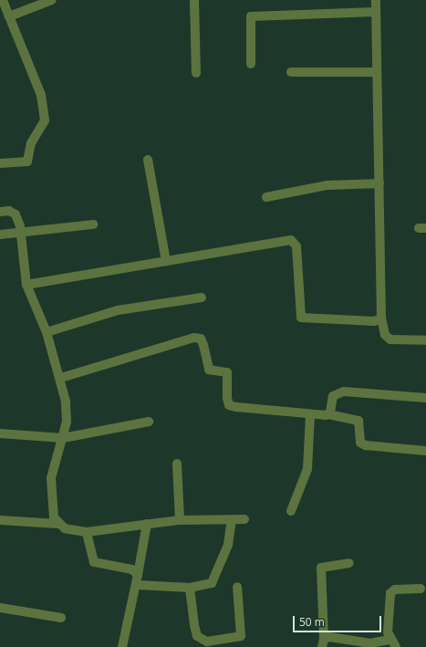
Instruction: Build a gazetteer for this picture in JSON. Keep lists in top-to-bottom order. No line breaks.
{"scale_bar":"50 m"}
